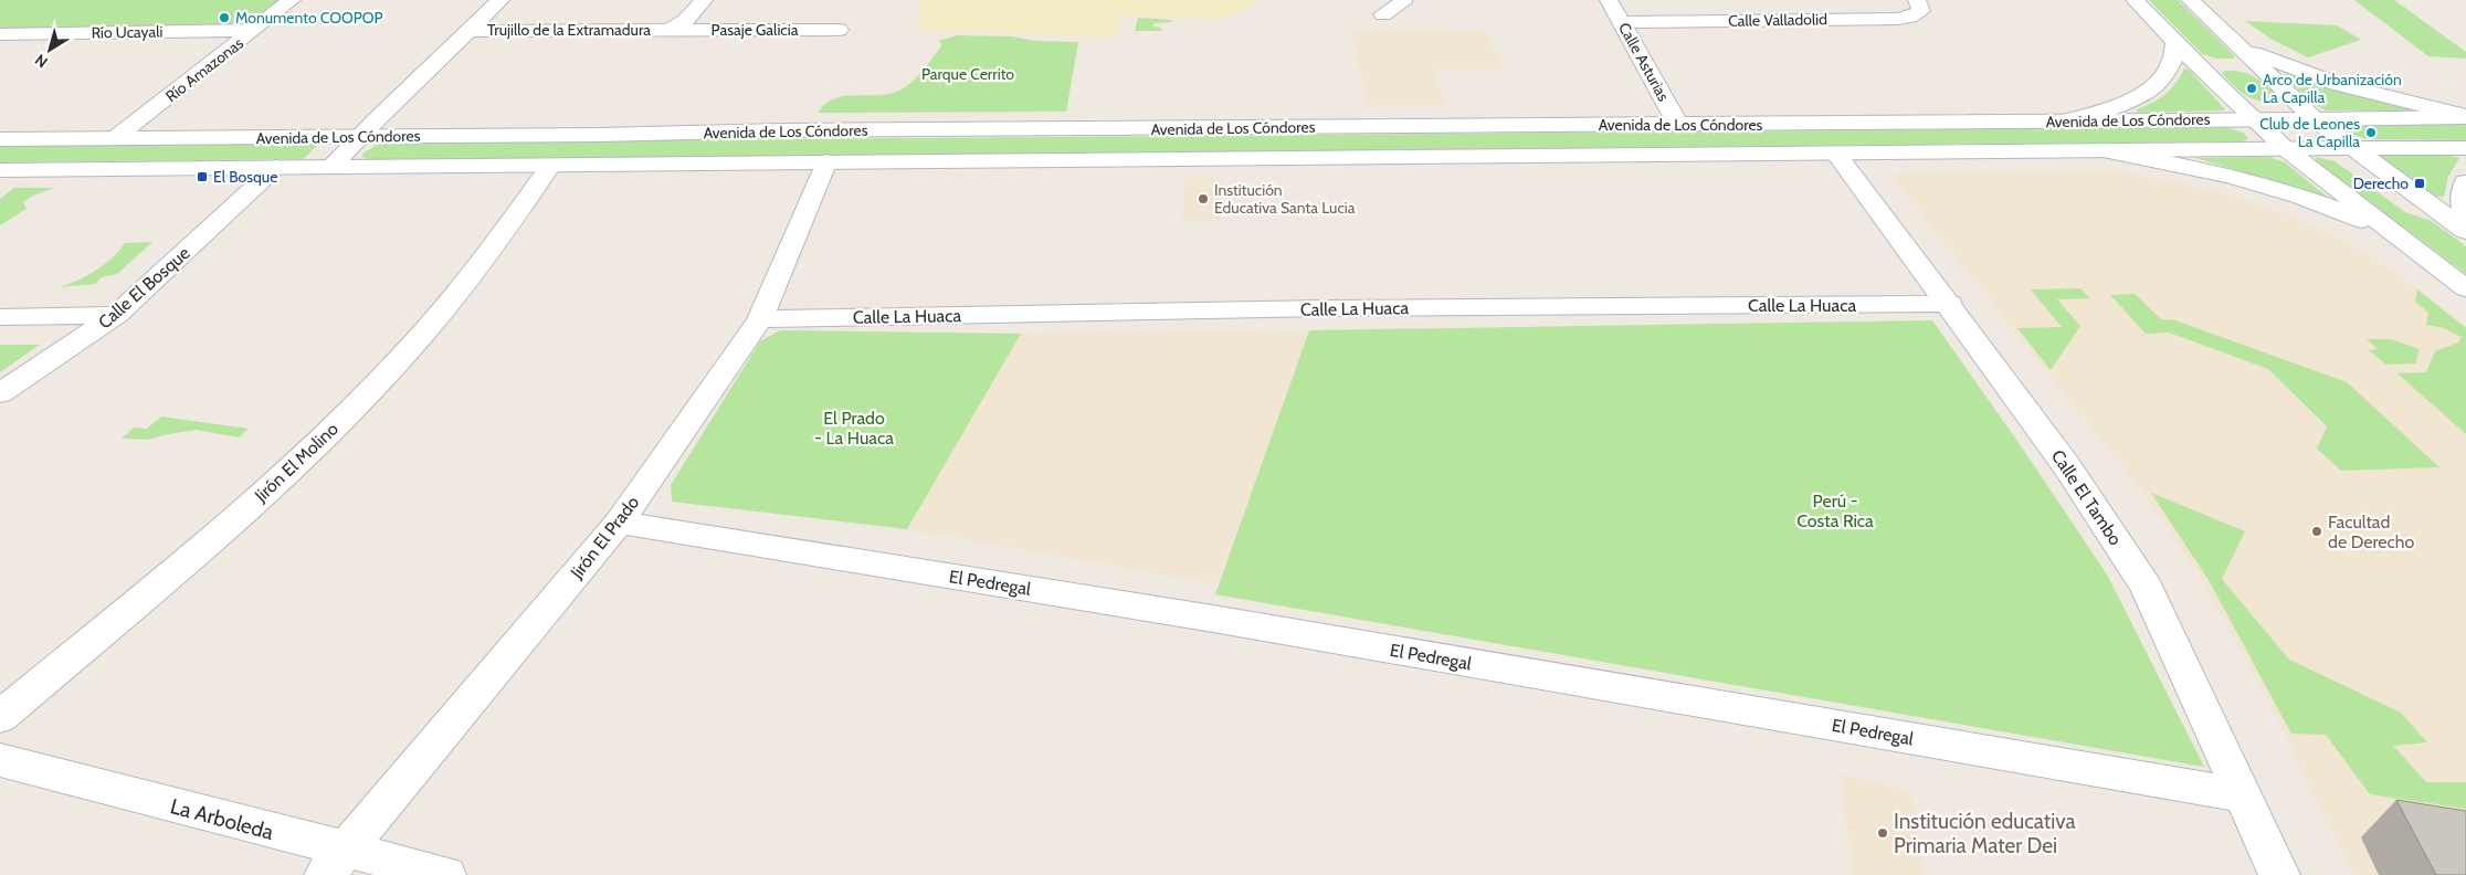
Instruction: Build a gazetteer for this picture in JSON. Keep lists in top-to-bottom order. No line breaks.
{"streets":{"street":["Calle Valladolid","Trujillo de la Extramadura","Pasaje Galicia","Río Ucayali","Calle Asturias","Río Amazonas","Avenida de Los Cóndores","Calle El Bosque","Calle La Huaca","Jirón El Molino","Calle El Tambo","Jirón El Prado","El Pedregal","La Arboleda"]},"crossings":[["Calle Valladolid","Calle Asturias"],["Trujillo de la Extramadura","Pasaje Galicia"],["Río Ucayali","Río Amazonas"],["Calle Asturias","Avenida de Los Cóndores"],["Río Amazonas","Avenida de Los Cóndores"],["Avenida de Los Cóndores","Calle El Bosque"],["Avenida de Los Cóndores","Jirón El Molino"],["Avenida de Los Cóndores","Calle El Tambo"],["Avenida de Los Cóndores","Jirón El Prado"],["Calle La Huaca","Calle El Tambo"],["Calle La Huaca","Jirón El Prado"],["Calle El Tambo","El Pedregal"],["Jirón El Prado","El Pedregal"],["Jirón El Prado","La Arboleda"]],"parks":["Parque Cerrito","El Prado - La Huaca","Perú - Costa Rica"],"places":{"other":["Monumento COOPOP","Arco de Urbanización La Capilla","Club de Leones La Capilla","Institución Educativa Santa Lucia","Facultad de Derecho","Institución educativa Primaria Mater Dei"],"transit":["El Bosque","Derecho"]},"north":"bottom left"}
